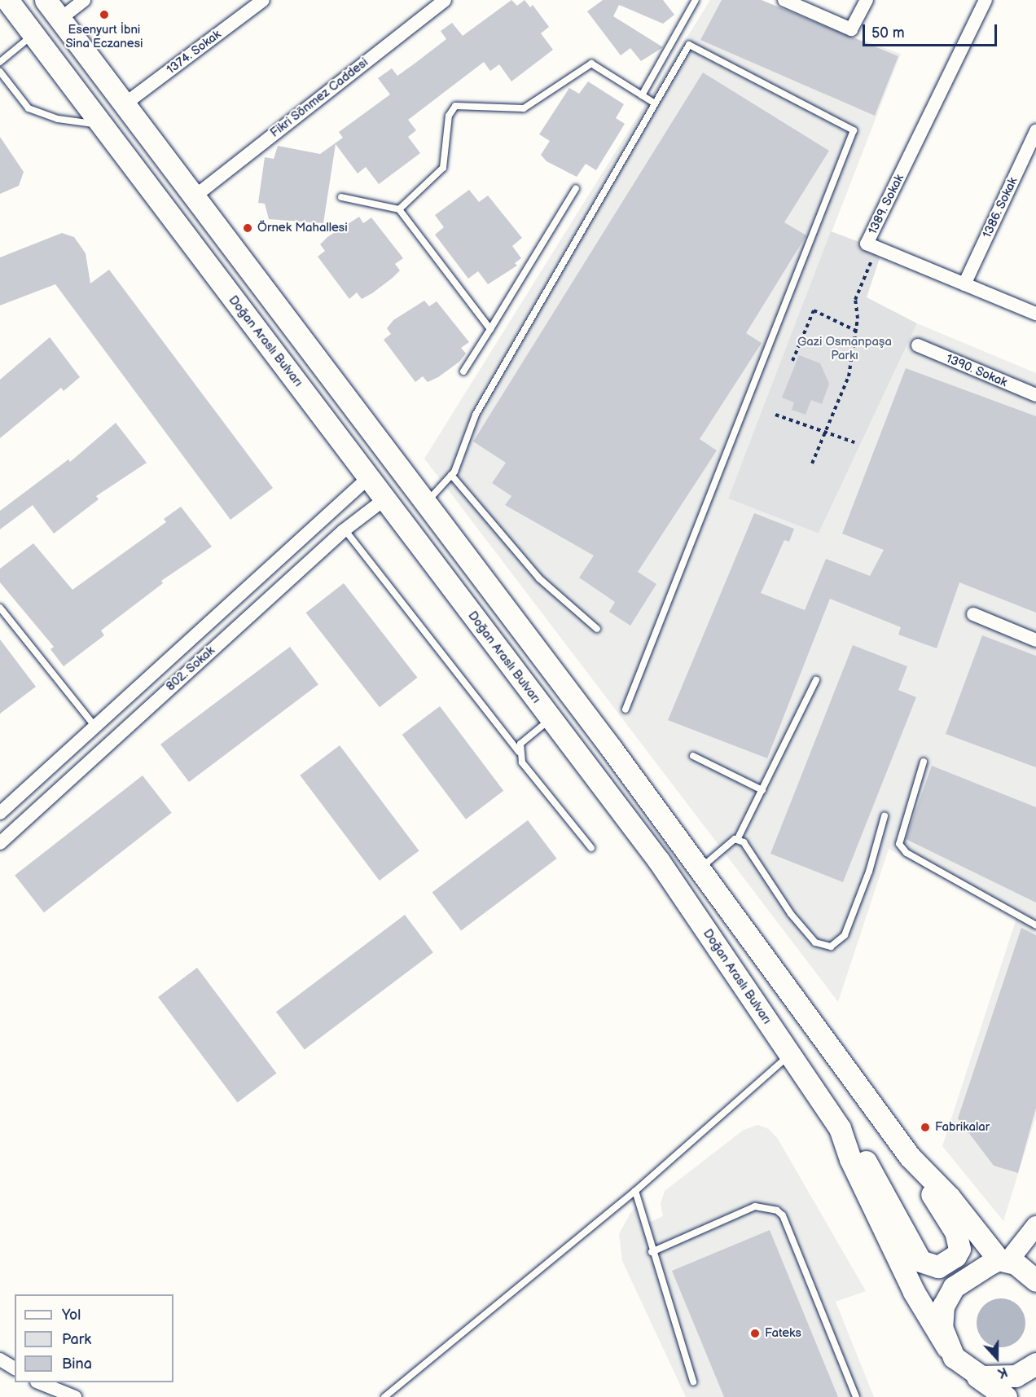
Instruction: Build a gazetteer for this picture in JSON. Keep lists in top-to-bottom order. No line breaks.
{"streets":{"main road":["Doğan Araslı Bulvarı"],"street":["1374. Sokak","Fikri Sönmez Caddesi","1389. Sokak","1386. Sokak","1390. Sokak","802. Sokak"]},"crossings":[["1389. Sokak","1386. Sokak"],["Doğan Araslı Bulvarı","802. Sokak"]],"parks":["Gazi Osmanpaşa Parkı"],"places":["Esenyurt İbni Sina Eczanesi","Örnek Mahallesi","Fabrikalar","Fateks"],"legend":["Yol","Park","Bina"],"scale_bar":"50 m","north":"bottom"}
